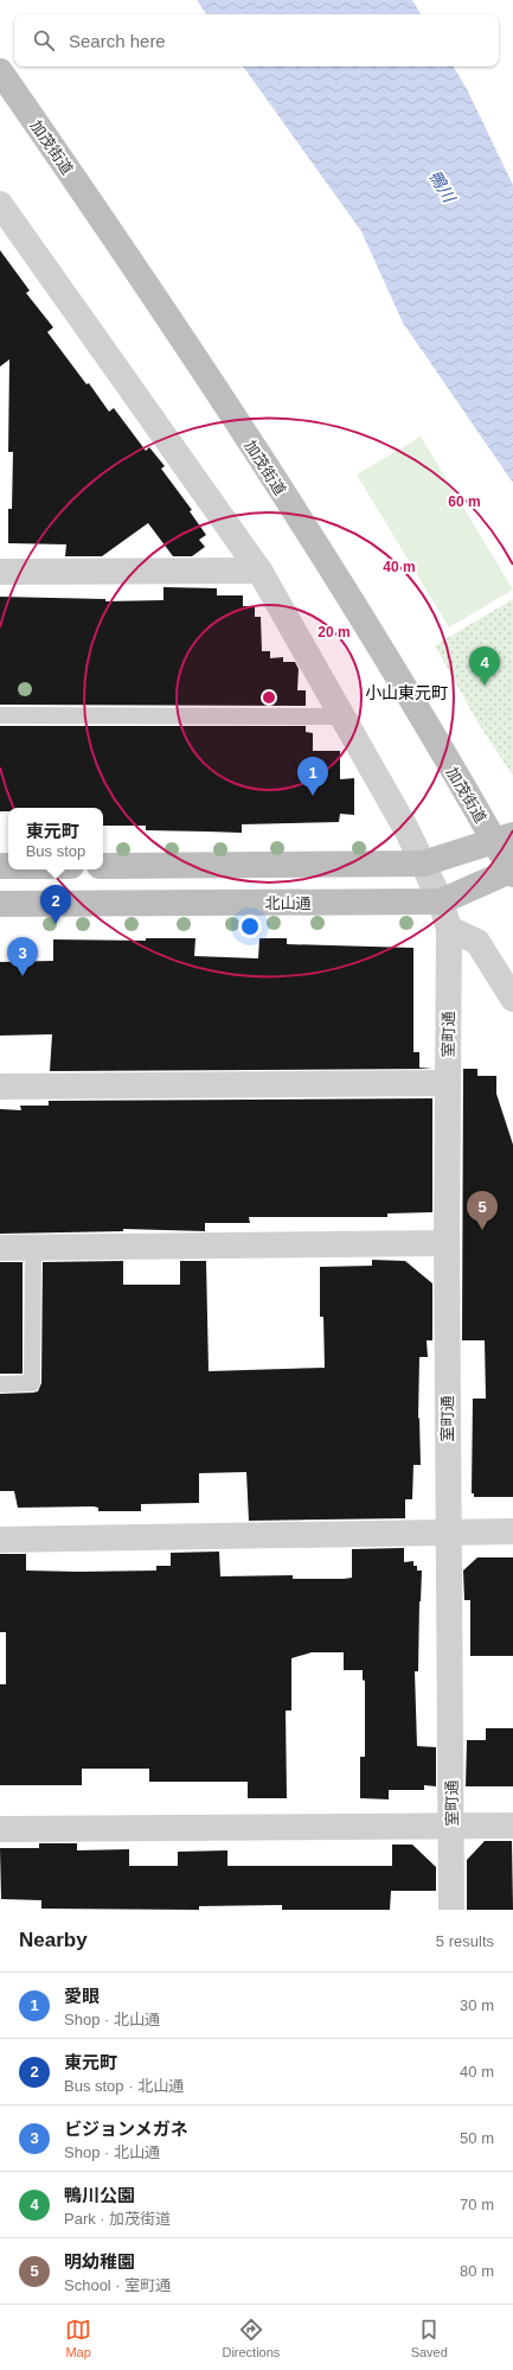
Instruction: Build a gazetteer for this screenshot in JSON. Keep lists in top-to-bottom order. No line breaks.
{"streets":{"street":["加茂街道","北山通","室町通"]},"crossings":[["加茂街道","北山通"],["北山通","室町通"]],"districts":["小山東元町"],"water":["鴨川"],"page":{"search":"Search here","pins":["4","1","2","3","5"],"popup":["東元町","Bus stop"],"heading":["Nearby","5 results"],"list":[{"mark":"1","name":"愛眼","note":"Shop · 北山通","value":"30 m"},{"mark":"2","name":"東元町","note":"Bus stop · 北山通","value":"40 m"},{"mark":"3","name":"ビジョンメガネ","note":"Shop · 北山通","value":"50 m"},{"mark":"4","name":"鴨川公園","note":"Park · 加茂街道","value":"70 m"},{"mark":"5","name":"明幼稚園","note":"School · 室町通","value":"80 m"}],"nav":["Map","Directions","Saved"]},"rings":["60 m","40 m","20 m"]}
